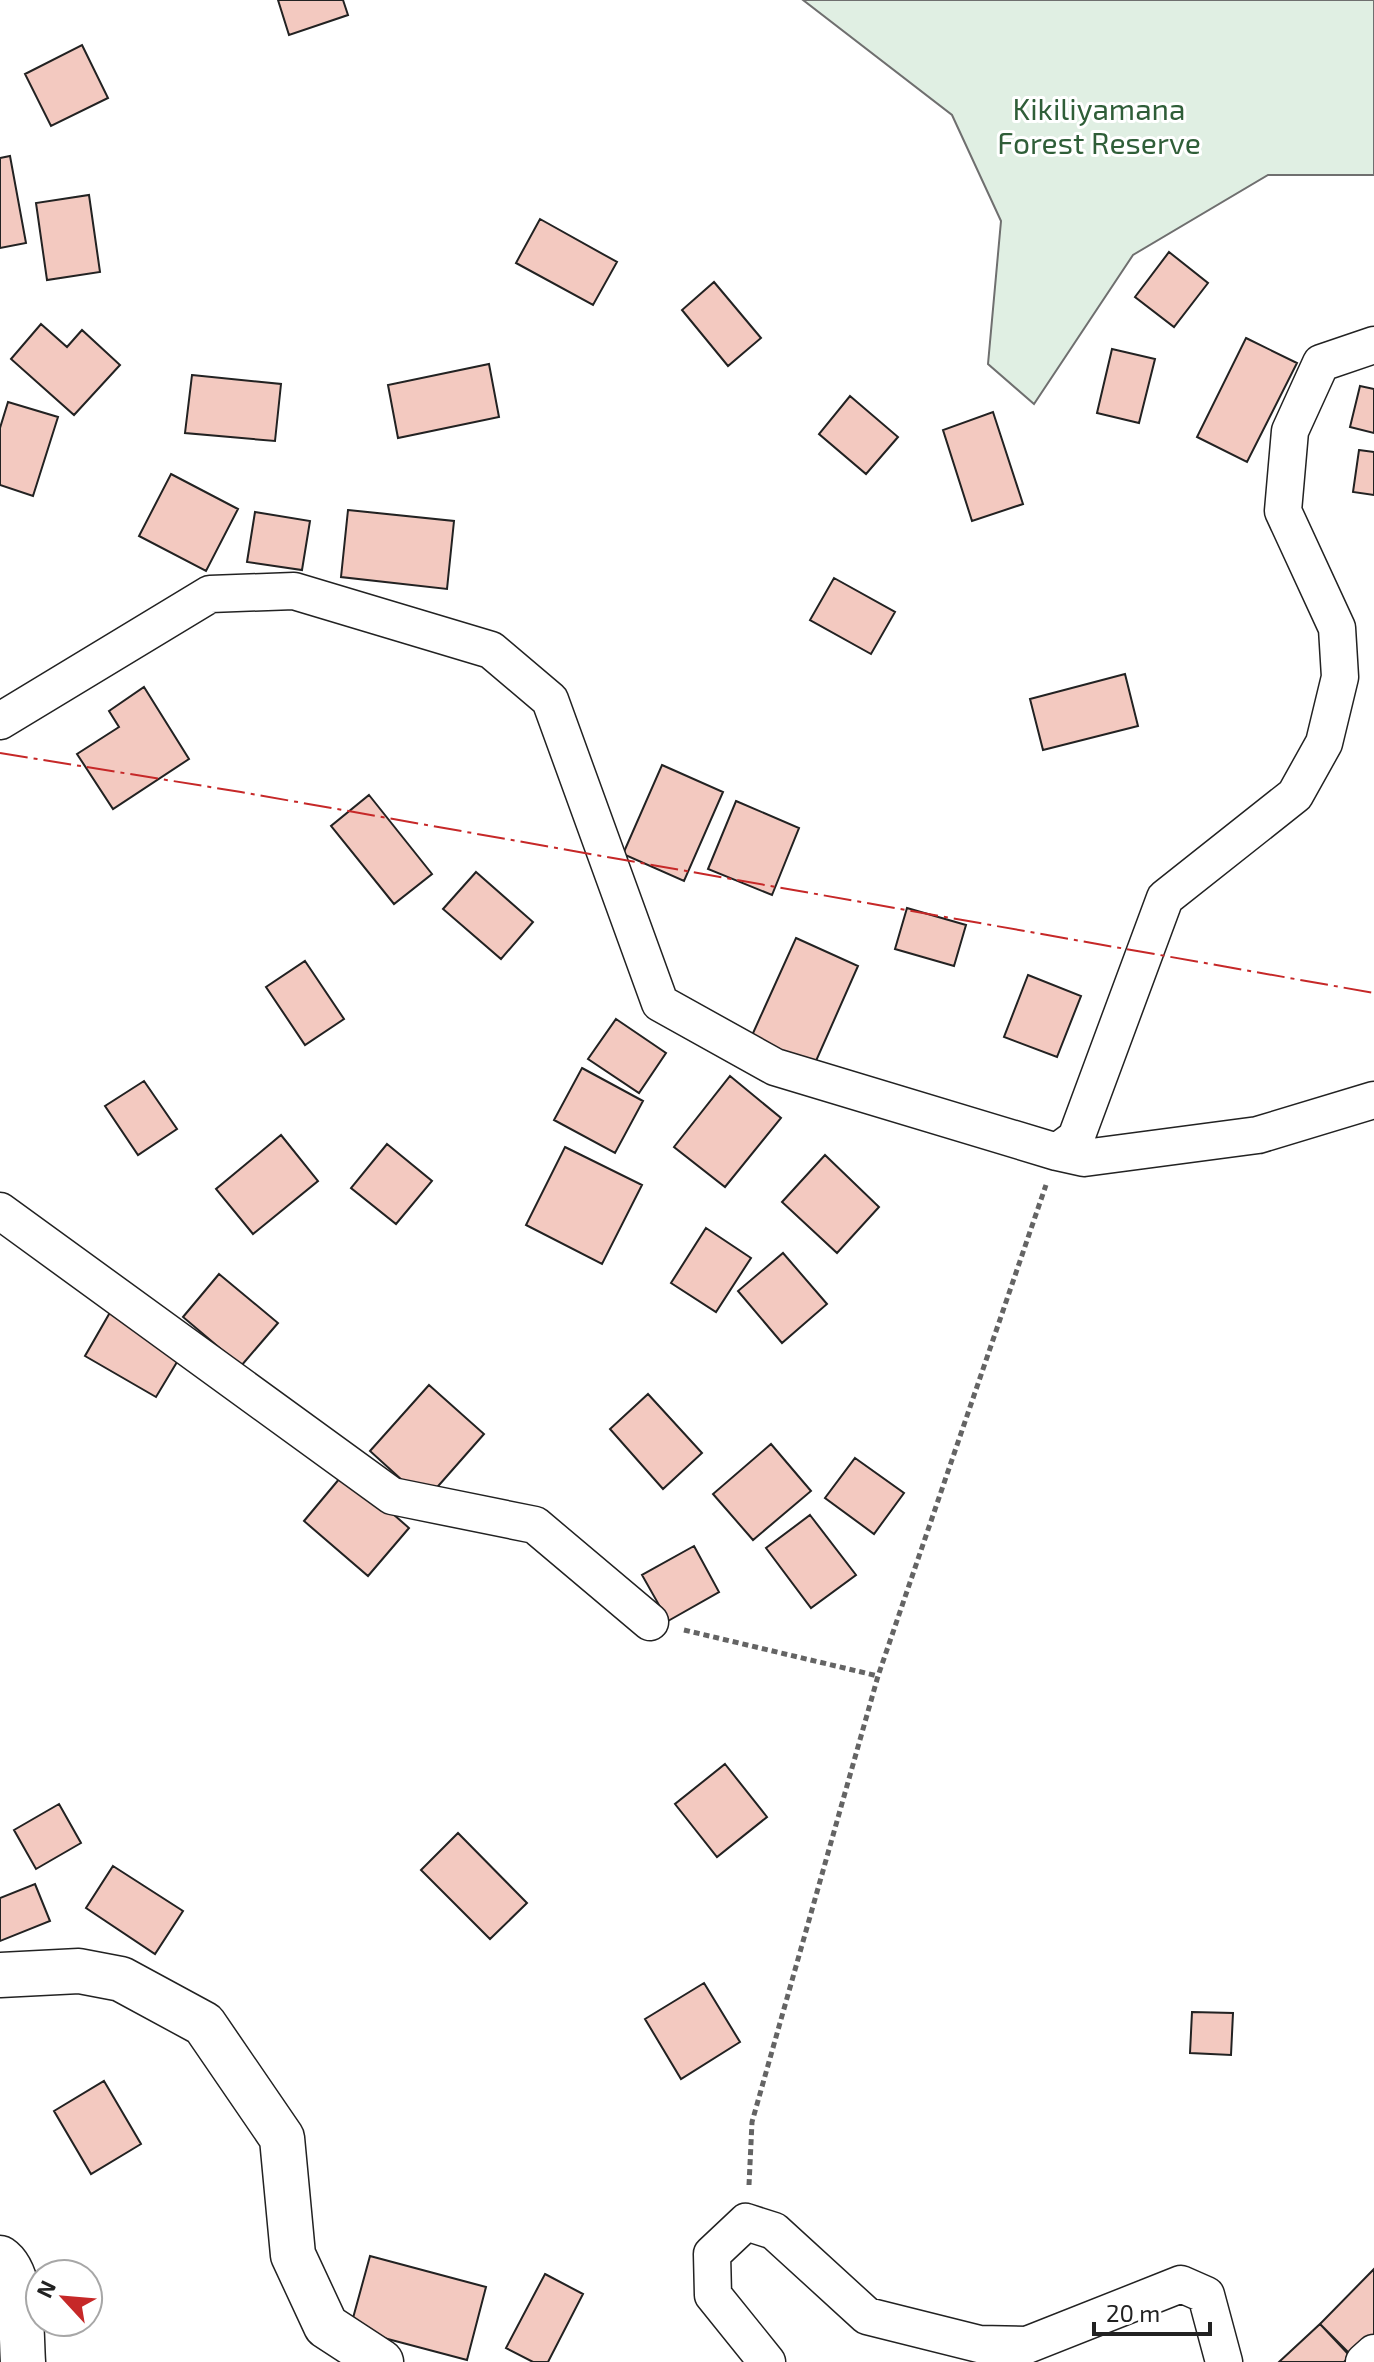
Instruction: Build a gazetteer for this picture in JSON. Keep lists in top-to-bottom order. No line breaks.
{"parks":["Kikiliyamana Forest Reserve"],"scale_bar":"20 m","north":"top left"}
